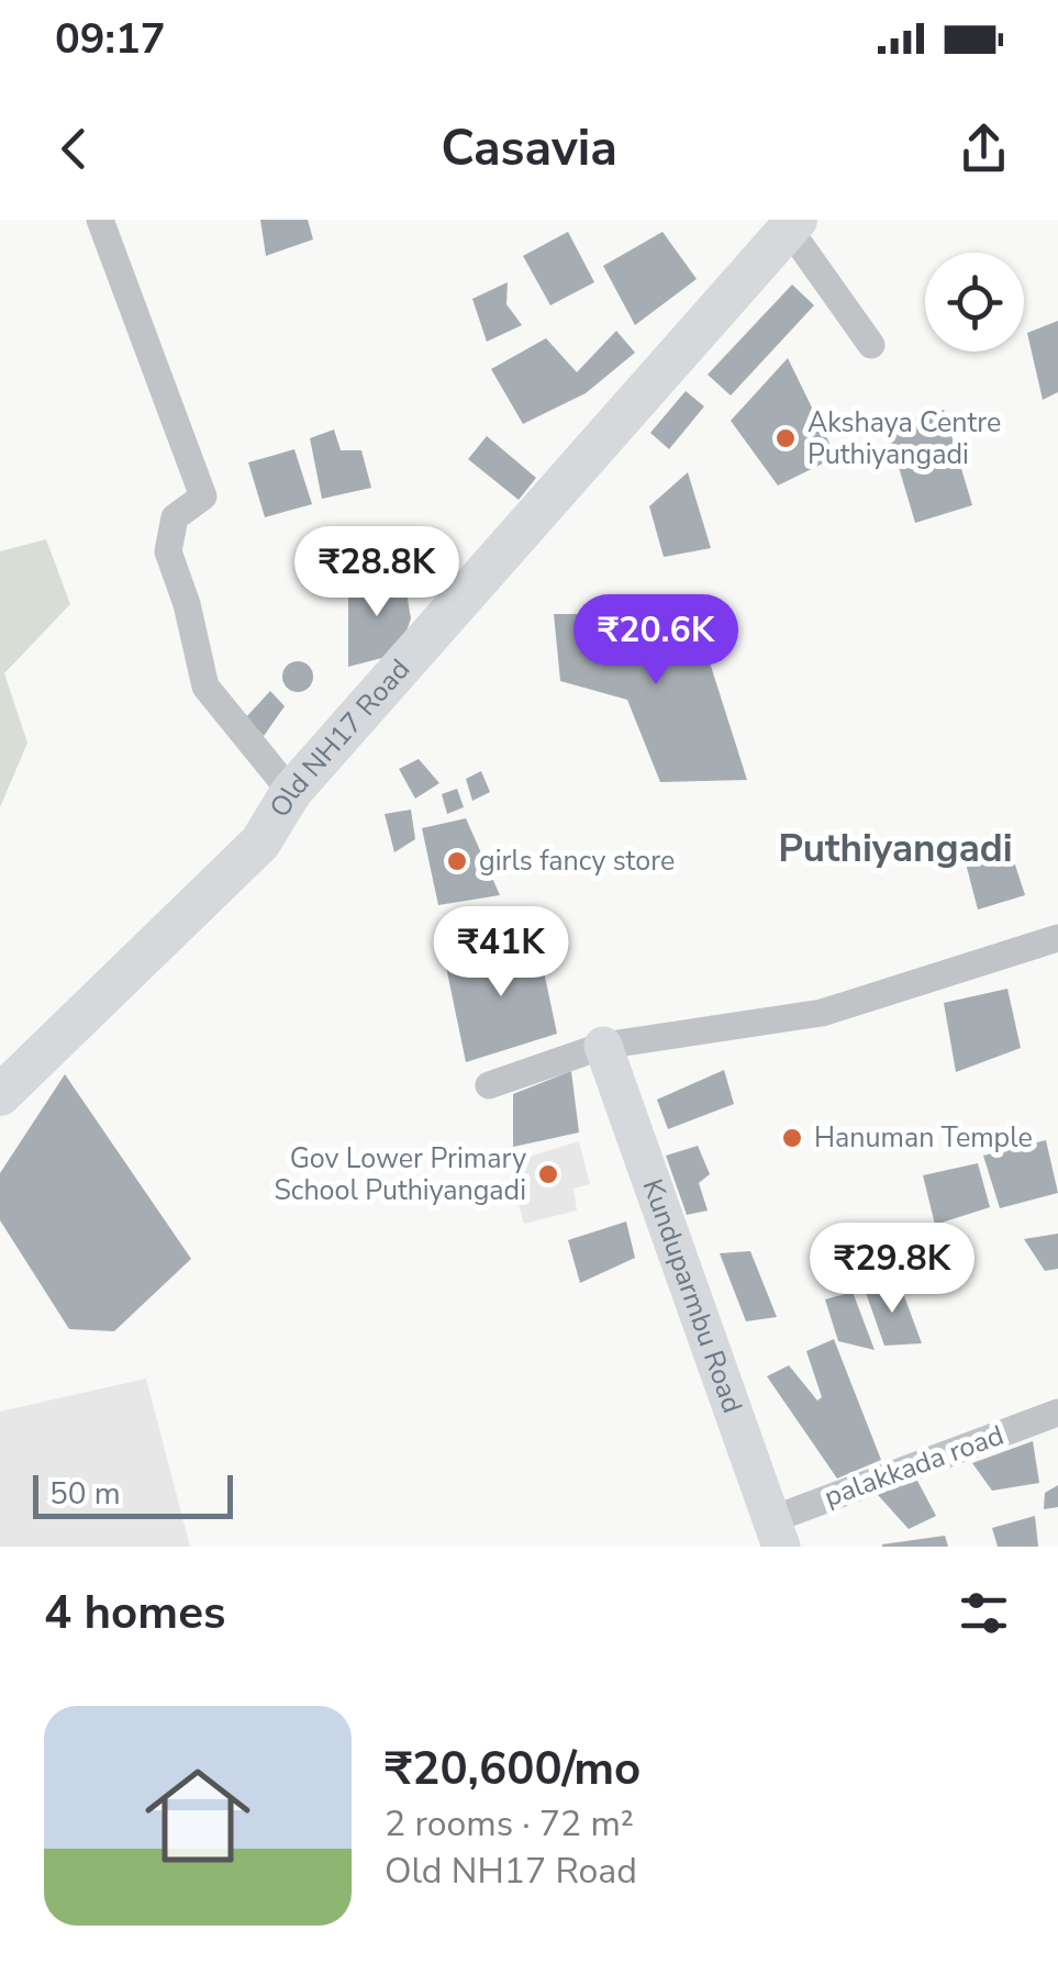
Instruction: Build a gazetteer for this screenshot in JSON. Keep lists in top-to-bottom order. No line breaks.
{"streets":{"main road":["Old NH17 Road","Kunduparmbu Road"],"street":["palakkada road"]},"crossings":[["Kunduparmbu Road","palakkada road"]],"districts":["Puthiyangadi"],"places":["Akshaya Centre Puthiyangadi","girls fancy store","Hanuman Temple","Gov Lower Primary School Puthiyangadi"],"scale_bar":"50 m","page":{"status":"09:17","header":"Casavia","price":["₹28.8K","₹20.6K","₹41K","₹29.8K"],"scale":"50 m","heading":"4 homes","list":[{"name":"₹20,600/mo","note":"2 rooms · 72 m² · Old NH17 Road"}]}}
